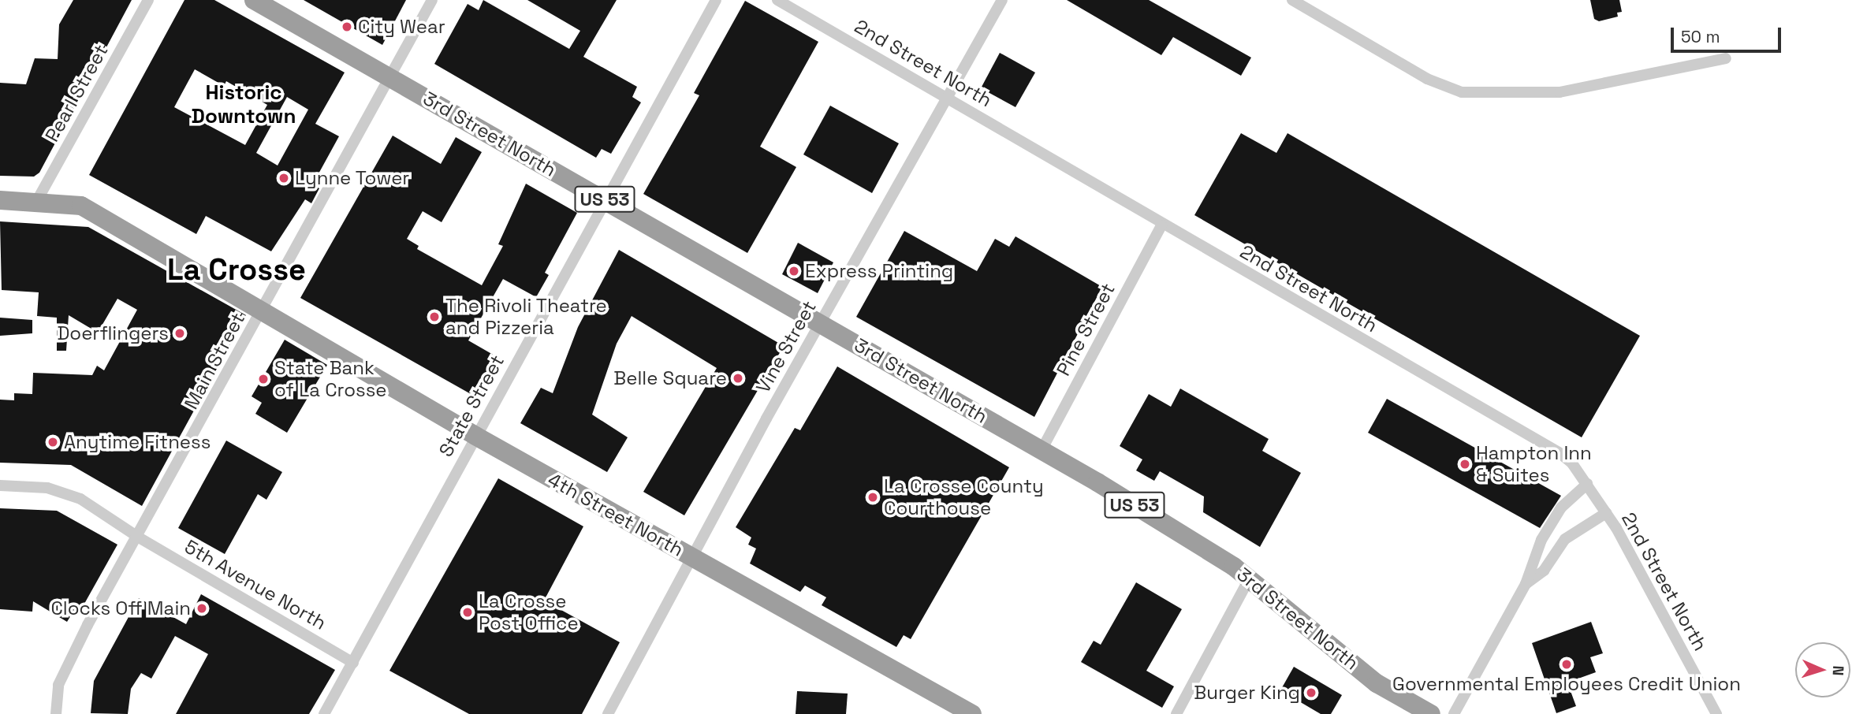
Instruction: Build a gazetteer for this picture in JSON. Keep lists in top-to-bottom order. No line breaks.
{"streets":{"highway":["3rd Street North","US 53","4th Street North"],"street":["2nd Street North","Pearl Street","Pine Street","Vine Street","Main Street","State Street","5th Avenue North"]},"crossings":[["2nd Street North","Pine Street"],["2nd Street North","Vine Street"],["Pearl Street","4th Street North"],["3rd Street North","US 53"],["3rd Street North","Pine Street"],["3rd Street North","Vine Street"],["3rd Street North","Main Street"],["3rd Street North","State Street"],["US 53","Main Street"],["Vine Street","4th Street North"],["Main Street","4th Street North"],["Main Street","5th Avenue North"],["State Street","4th Street North"],["State Street","5th Avenue North"]],"districts":["Historic Downtown","La Crosse"],"places":["City Wear","Lynne Tower","Express Printing","The Rivoli Theatre and Pizzeria","Doerflingers","Belle Square","State Bank of La Crosse","Anytime Fitness","Hampton Inn & Suites","La Crosse County Courthouse","Clocks Off Main","La Crosse Post Office","Governmental Employees Credit Union","Burger King"],"scale_bar":"50 m","north":"right"}
